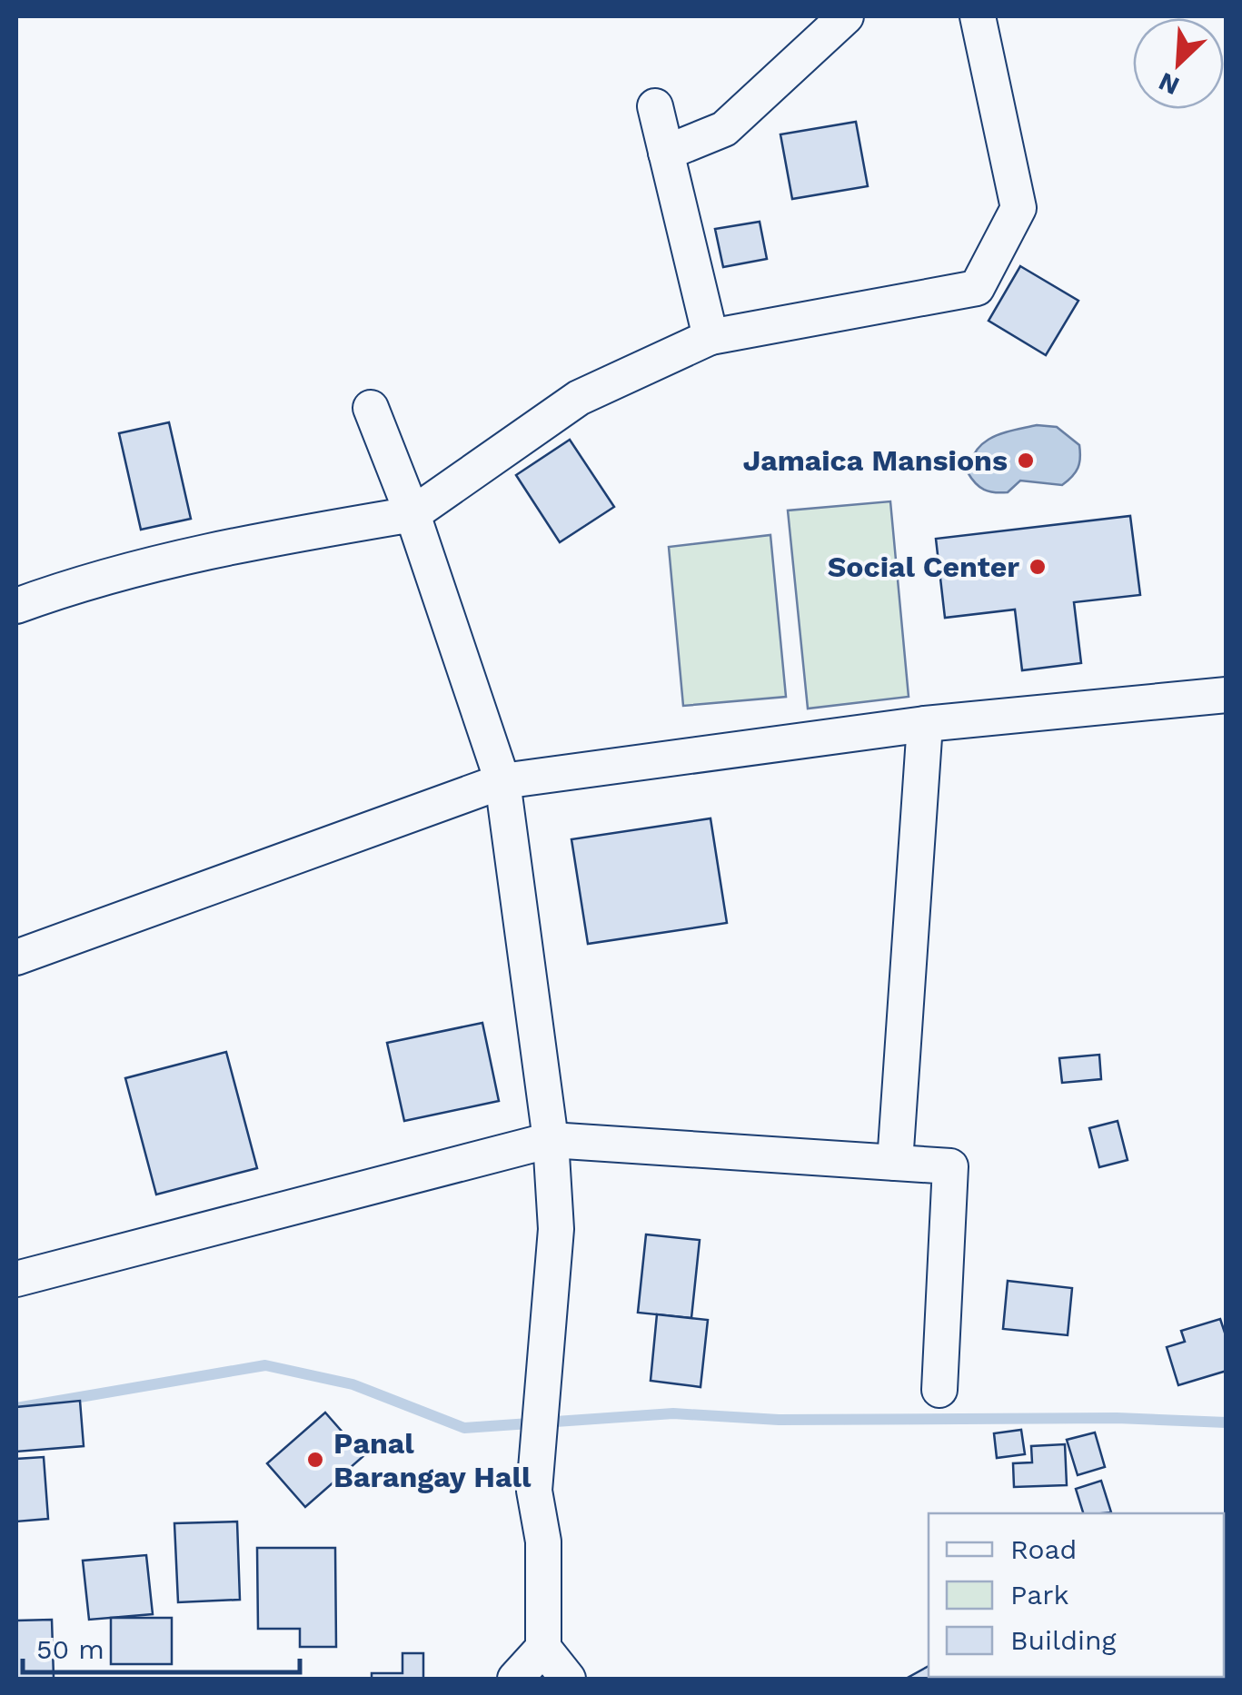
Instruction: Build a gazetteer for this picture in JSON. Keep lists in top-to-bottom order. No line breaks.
{"places":["Jamaica Mansions","Social Center","Panal Barangay Hall"],"legend":["Road","Park","Building"],"scale_bar":"50 m","north":"bottom left"}
